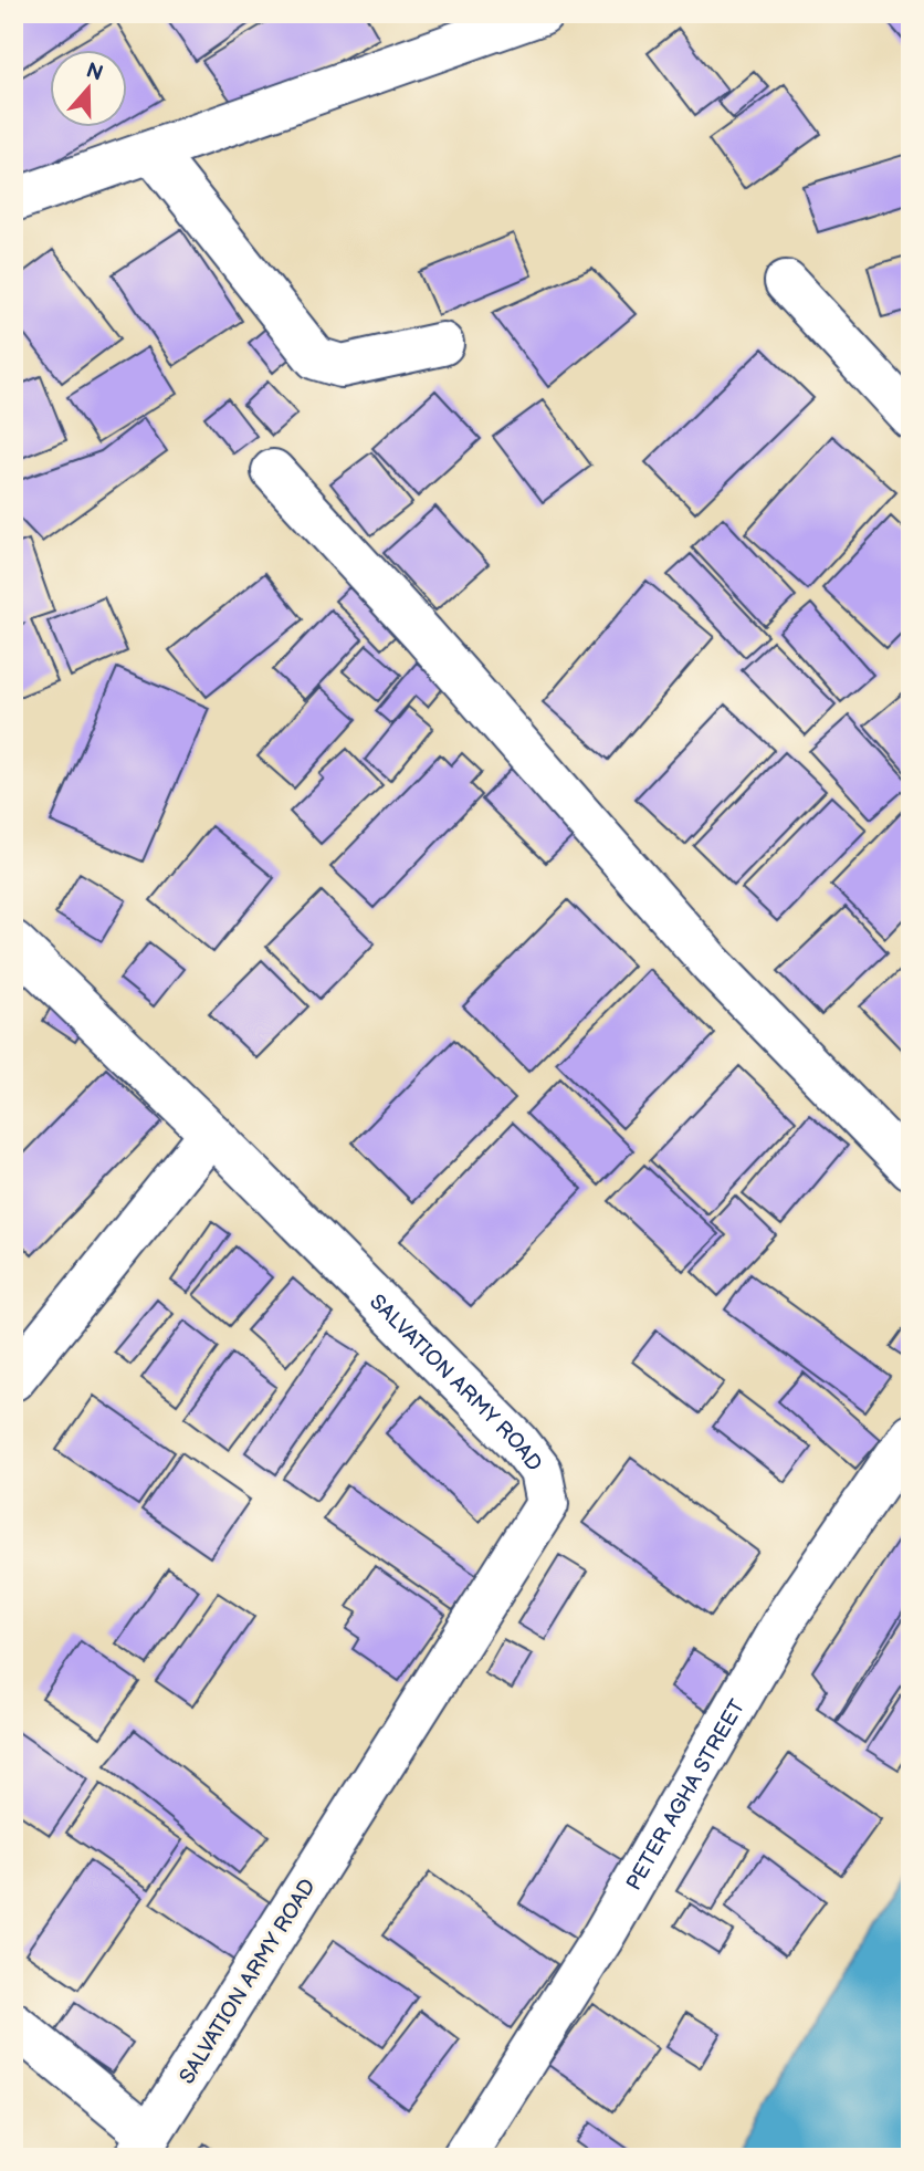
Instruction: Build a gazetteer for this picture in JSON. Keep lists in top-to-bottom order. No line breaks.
{"streets":{"street":["SALVATION ARMY ROAD","PETER AGHA STREET"]},"north":"top"}
